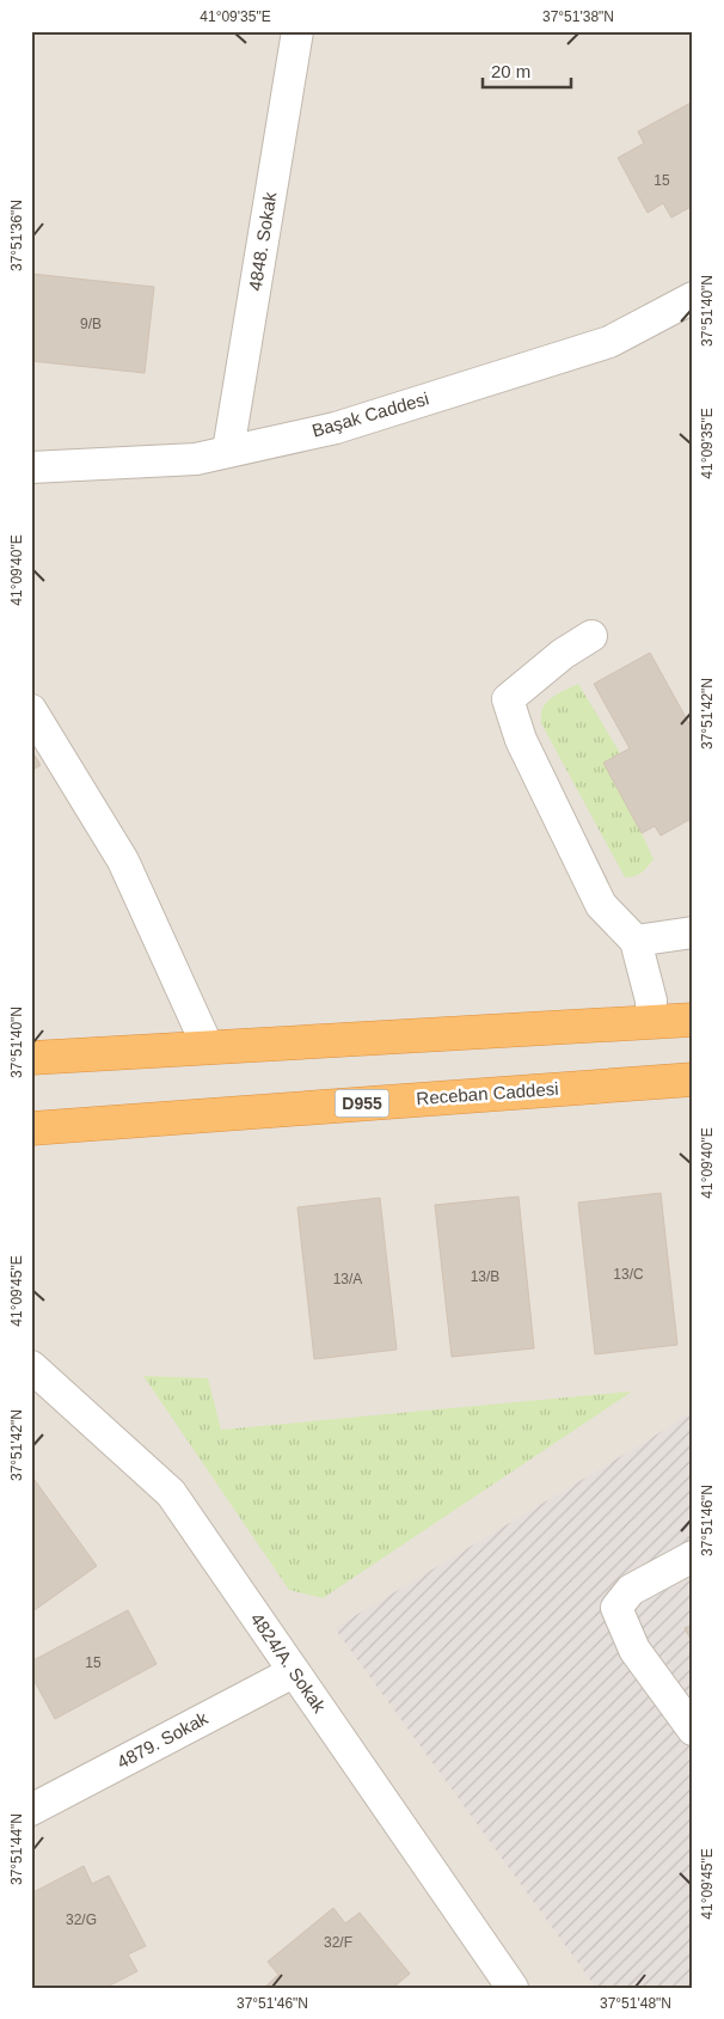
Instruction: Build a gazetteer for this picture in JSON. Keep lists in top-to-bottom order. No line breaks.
{"streets":{"highway":["Receban Caddesi","D955"],"street":["4848. Sokak","Başak Caddesi","4824/A. Sokak","4879. Sokak"]},"crossings":[["4848. Sokak","Başak Caddesi"],["4824/A. Sokak","4879. Sokak"]],"house_numbers":["15","9/B","13/C","13/B","13/A","15","32/G","32/F"],"scale_bar":"20 m","coordinates":["41°09'35\"E","37°51'38\"N","37°51'36\"N","37°51'40\"N","41°09'40\"E","37°51'42\"N","41°09'45\"E","37°51'46\"N","37°51'44\"N","37°51'48\"N"]}
